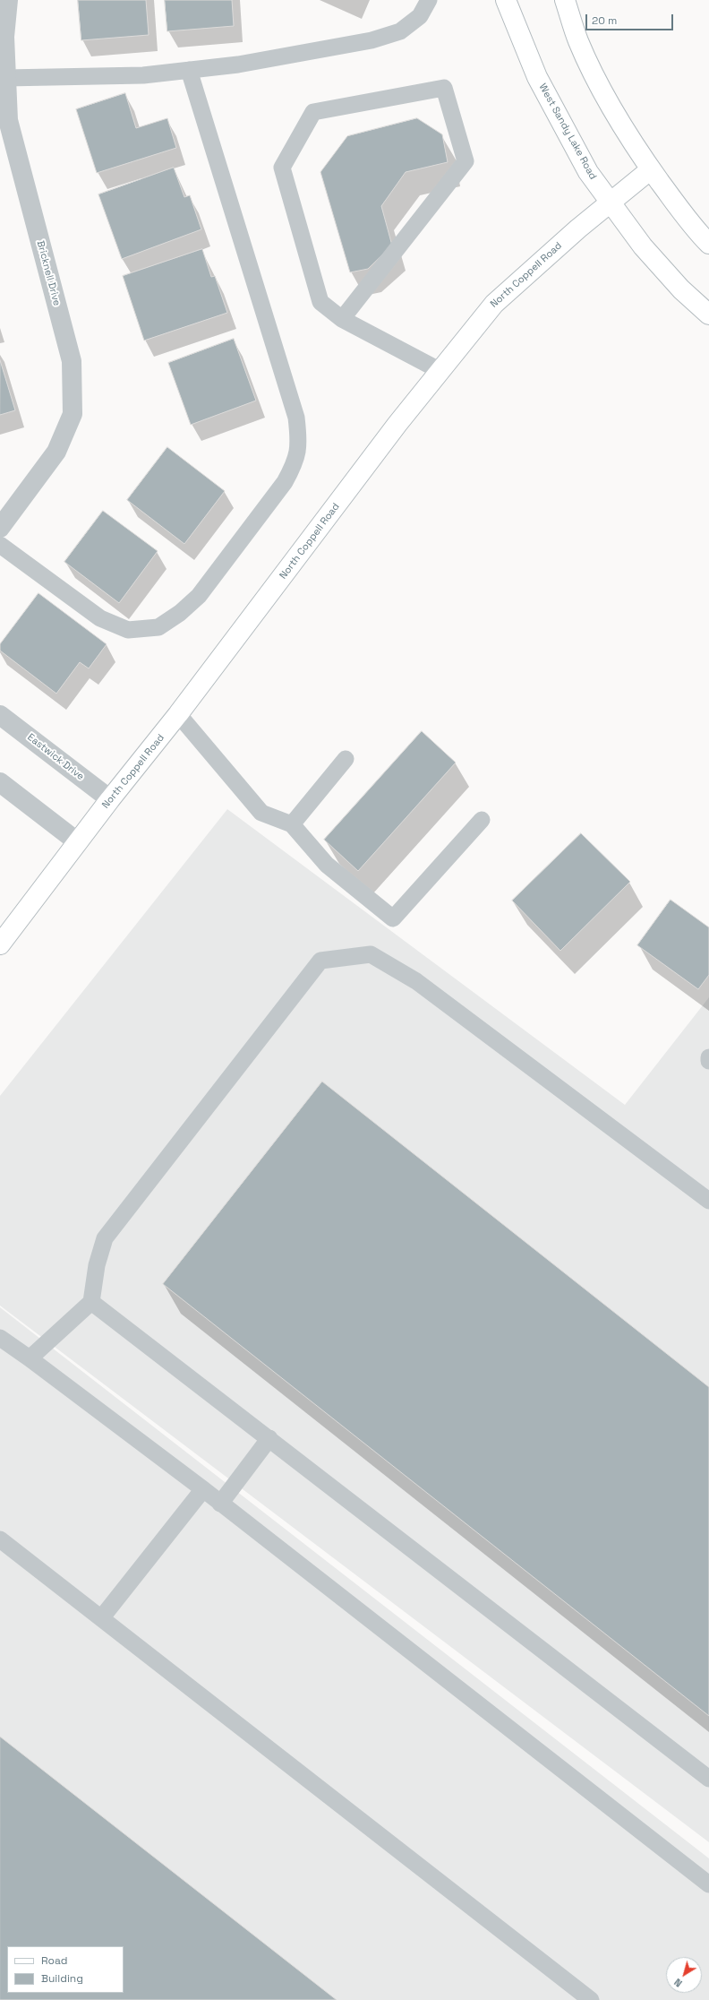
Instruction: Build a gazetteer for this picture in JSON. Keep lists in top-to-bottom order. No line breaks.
{"streets":{"street":["West Sandy Lake Road","Bricknell Drive","North Coppell Road","Eastwick Drive"]},"crossings":[["West Sandy Lake Road","North Coppell Road"],["North Coppell Road","Eastwick Drive"]],"legend":["Road","Building"],"scale_bar":"20 m","north":"bottom left"}
